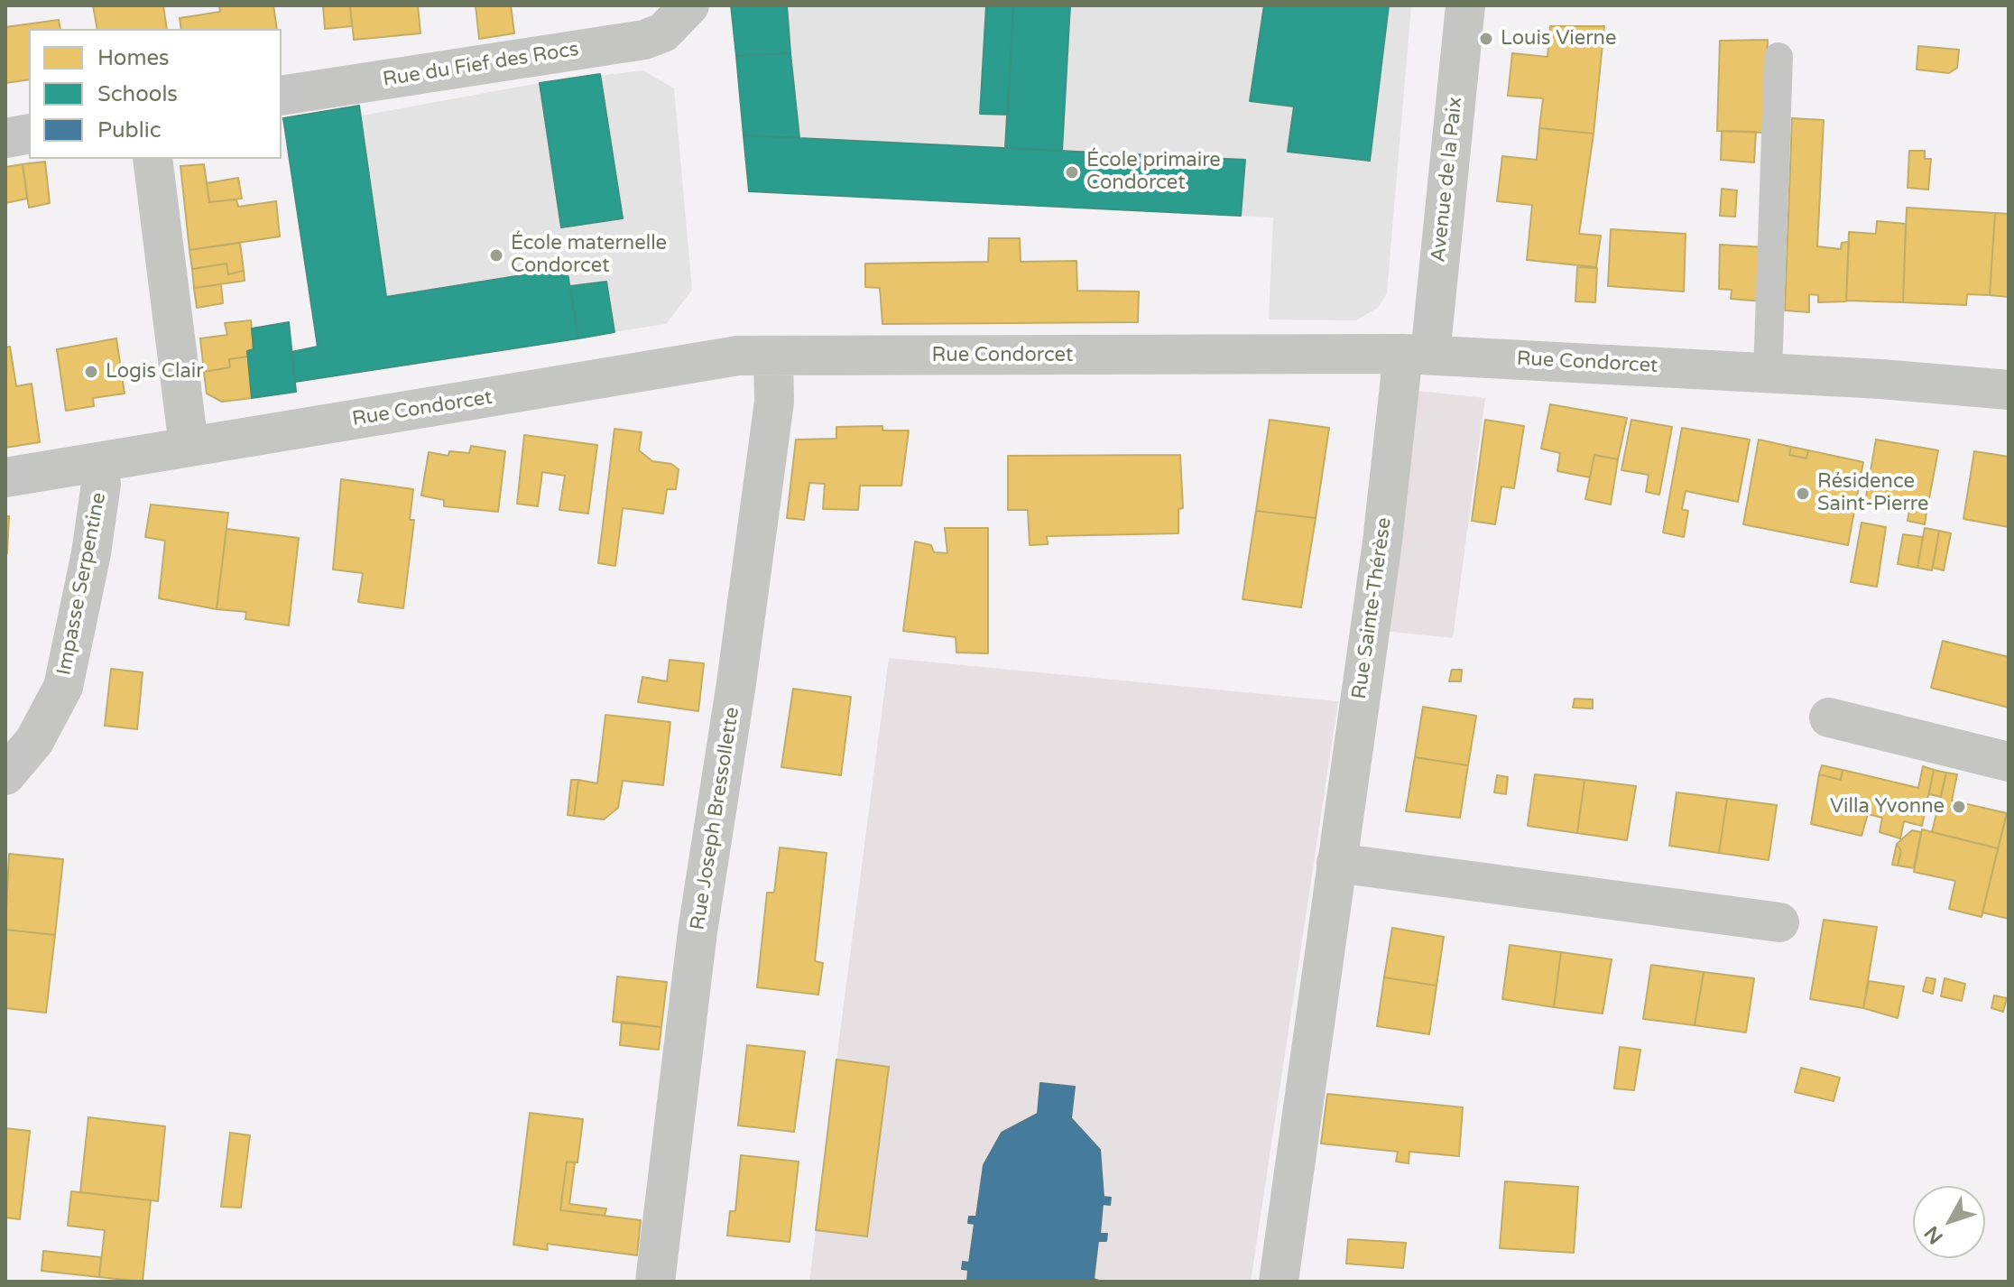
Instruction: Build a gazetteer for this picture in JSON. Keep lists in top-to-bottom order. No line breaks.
{"streets":{"street":["Rue du Fief des Rocs","Avenue de la Paix","Rue Condorcet","Impasse Serpentine","Rue Sainte-Thérèse","Rue Joseph Bressollette"]},"crossings":[["Avenue de la Paix","Rue Condorcet"],["Avenue de la Paix","Rue Sainte-Thérèse"],["Rue Condorcet","Impasse Serpentine"],["Rue Condorcet","Rue Sainte-Thérèse"],["Rue Condorcet","Rue Joseph Bressollette"]],"places":["Louis Vierne","École primaire Condorcet","École maternelle Condorcet","Logis Clair","Résidence Saint-Pierre","Villa Yvonne"],"legend":["Homes","Schools","Public"],"north":"bottom left"}
